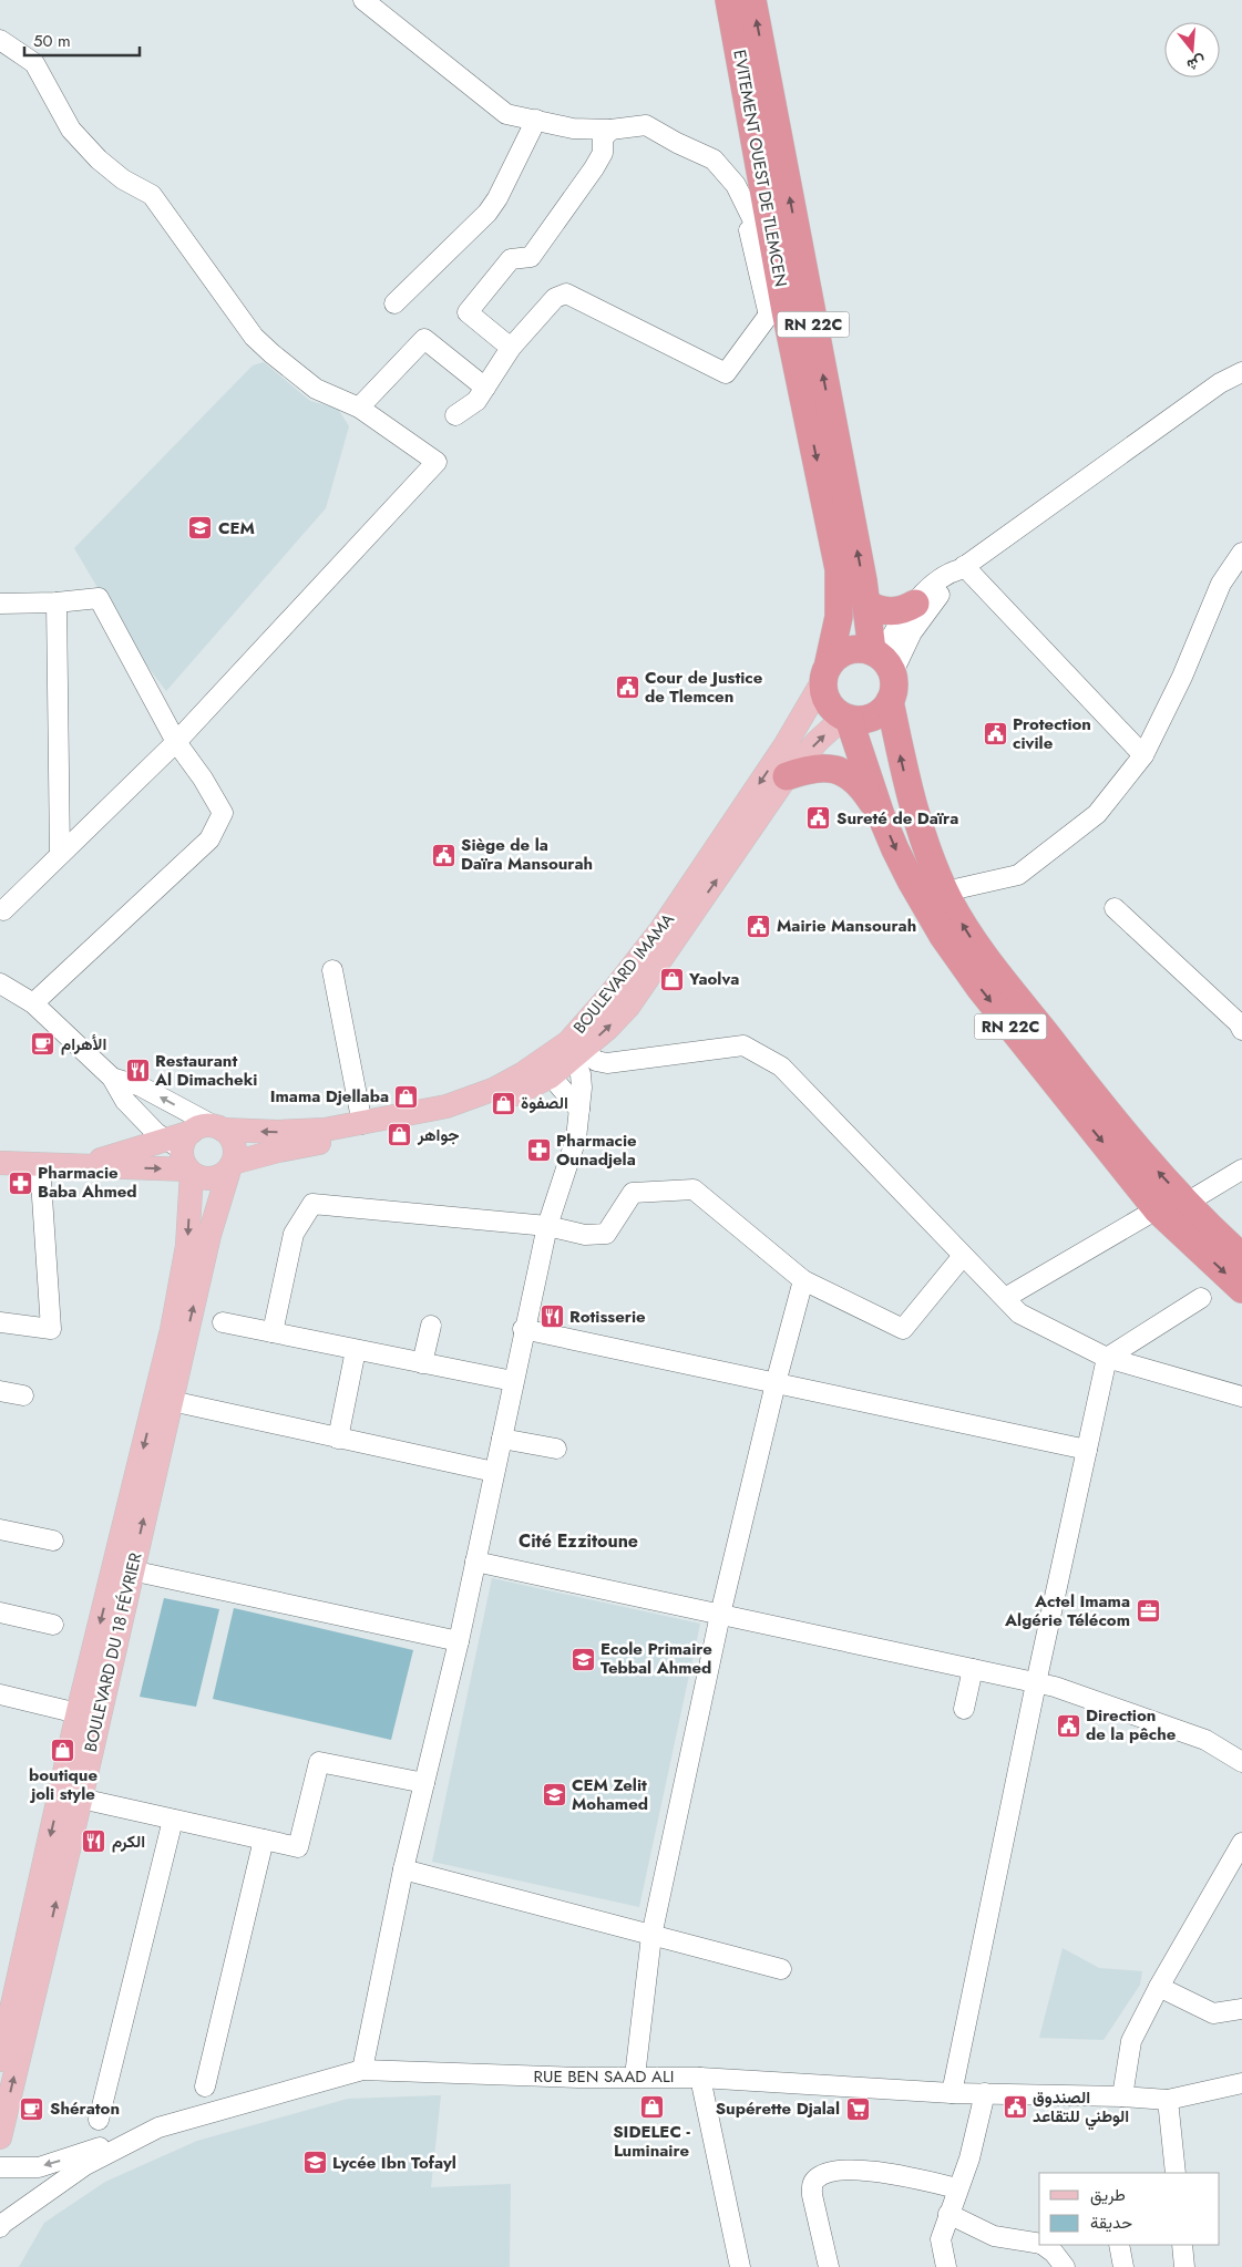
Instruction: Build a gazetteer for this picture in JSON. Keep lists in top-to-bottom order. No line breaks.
{"streets":{"highway":["EVITEMENT OUEST DE TLEMCEN","RN 22C"],"main road":["BOULEVARD IMAMA","BOULEVARD DU 18 FÉVRIER"],"street":["RUE BEN SAAD ALI"]},"crossings":[["EVITEMENT OUEST DE TLEMCEN","RN 22C"],["EVITEMENT OUEST DE TLEMCEN","BOULEVARD IMAMA"],["RN 22C","BOULEVARD IMAMA"],["BOULEVARD IMAMA","BOULEVARD DU 18 FÉVRIER"]],"districts":["Cité Ezzitoune"],"places":{"school or university":["CEM","Ecole Primaire Tebbal Ahmed","CEM Zelit Mohamed","Lycée Ibn Tofayl"],"public building":["Cour de Justice de Tlemcen","Protection civile","Sureté de Daïra","Siège de la Daïra Mansourah","Mairie Mansourah","Direction de la pêche","الصندوق الوطني للتقاعد"],"shop":["Yaolva","Imama Djellaba","الصفوة","جواهر","boutique joli style","SIDELEC - Luminaire"],"cafe":["الأهرام","Shératon"],"restaurant":["Restaurant Al Dimacheki","Rotisserie","الكرم"],"pharmacy":["Pharmacie Ounadjela","Pharmacie Baba Ahmed"],"office":["Actel Imama Algérie Télécom"],"supermarket":["Supérette Djalal"]},"legend":["طريق","حديقة"],"scale_bar":"50 m","north":"bottom"}
